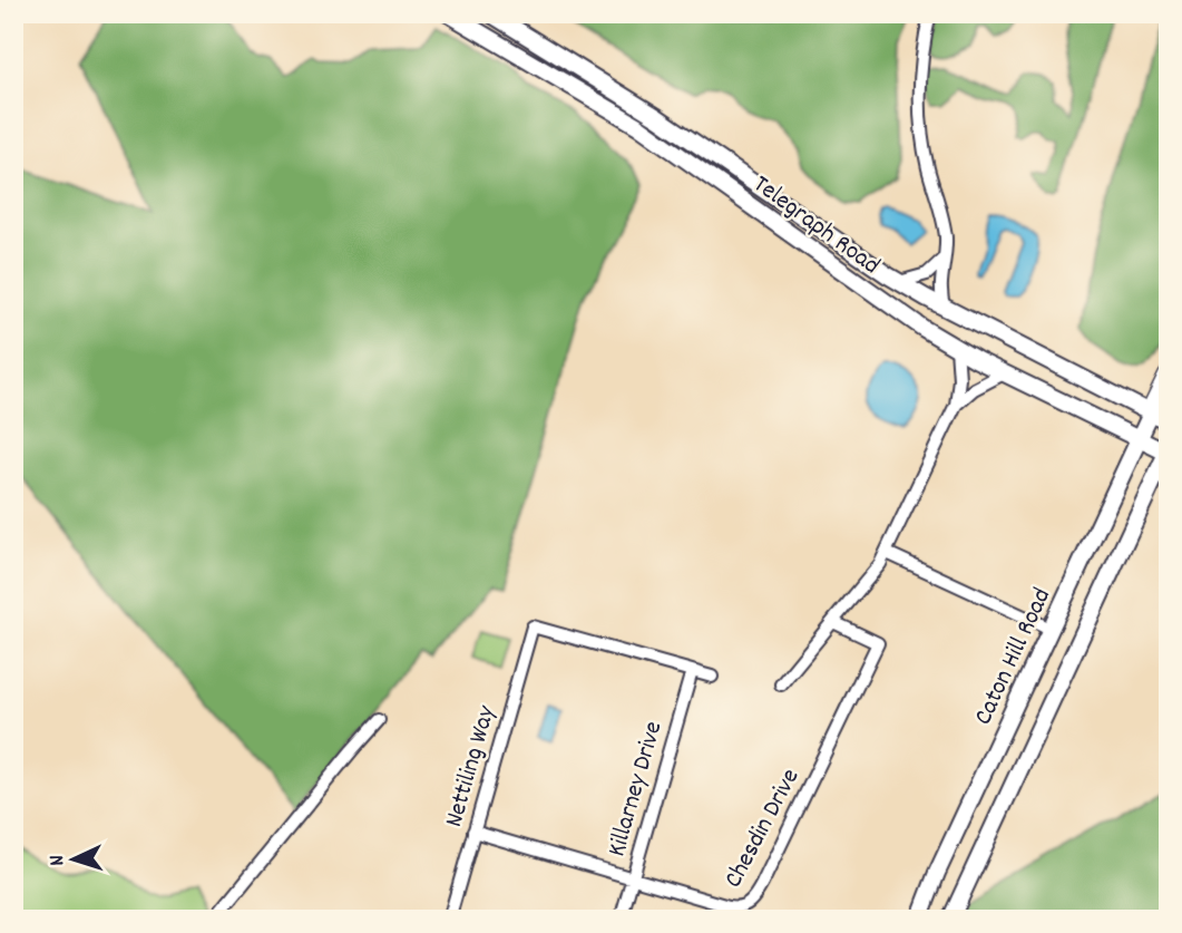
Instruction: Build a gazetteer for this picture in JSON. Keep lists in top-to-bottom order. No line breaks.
{"streets":{"main road":["Telegraph Road","Caton Hill Road"],"street":["Nettiling Way","Killarney Drive","Chesdin Drive"]},"crossings":[["Telegraph Road","Caton Hill Road"],["Nettiling Way","Killarney Drive"],["Nettiling Way","Chesdin Drive"],["Killarney Drive","Chesdin Drive"]],"north":"left"}
